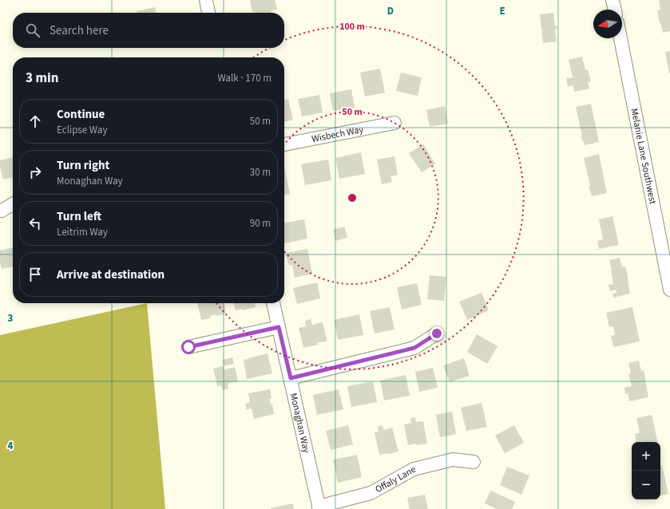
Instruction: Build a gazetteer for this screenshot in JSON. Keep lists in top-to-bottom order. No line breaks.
{"streets":{"street":["Wisbech Way","Melanie Lane Southwest","Monaghan Way","Offaly Lane"]},"crossings":[["Monaghan Way","Offaly Lane"]],"north":"left","page":{"search":"Search here","heading":["3 min","Walk · 170 m"],"list":[["Continue","Eclipse Way","50 m"],["Turn right","Monaghan Way","30 m"],["Turn left","Leitrim Way","90 m"],"Arrive at destination"],"map_buttons":["+","−"]},"grid":{"columns":["D","E"],"rows":["3","4"]},"rings":["100 m","50 m"]}
